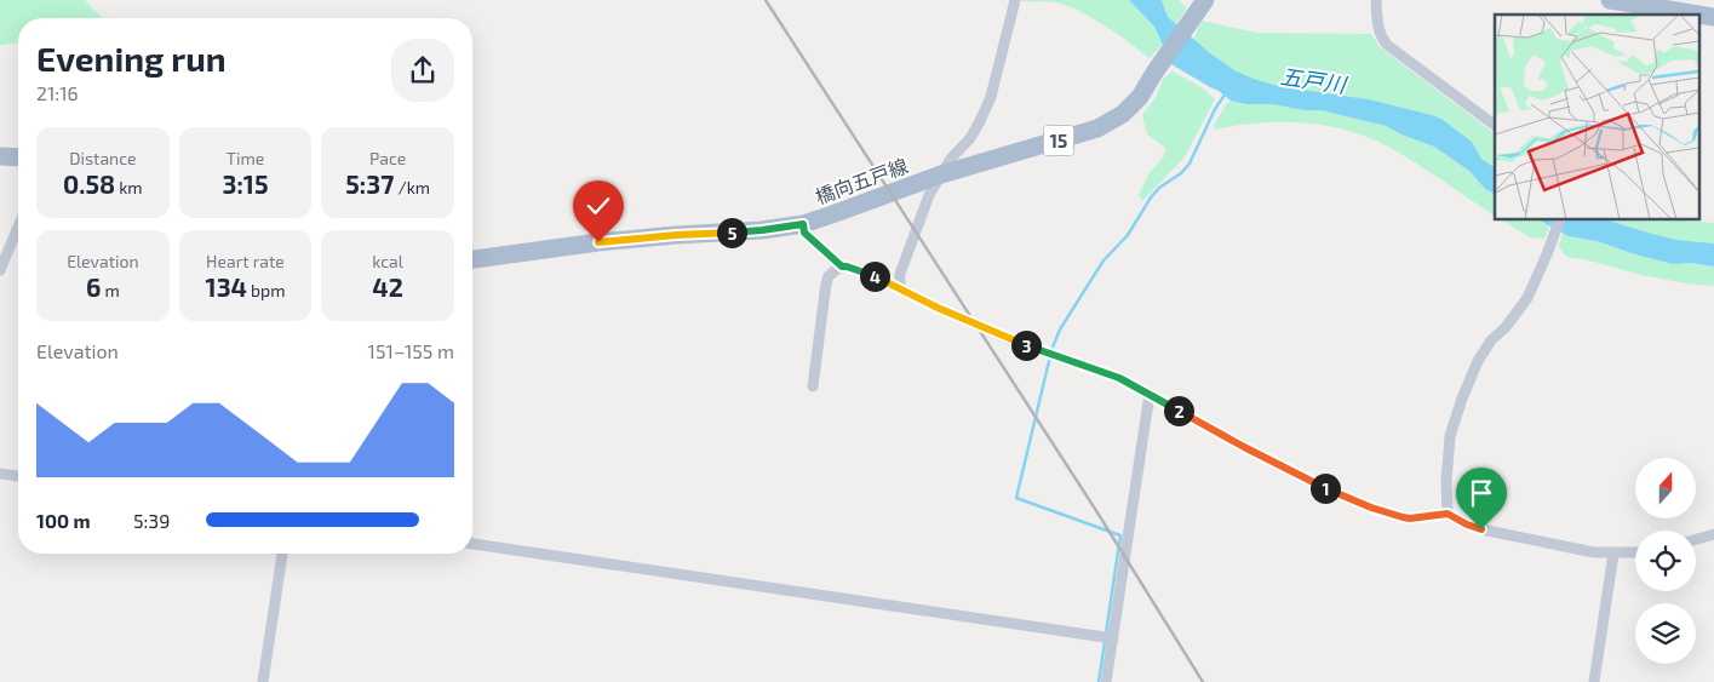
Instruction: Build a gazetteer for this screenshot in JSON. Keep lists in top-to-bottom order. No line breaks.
{"streets":{"main road":["15","橋向五戸線"]},"water":["五戸川"],"north":"top","page":{"heading":["Evening run","21:16"],"stats":[["Distance","0.58 km"],["Time","3:15"],["Pace","5:37 /km"],["Elevation","6 m"],["Heart rate","134 bpm"],["kcal","42"]],"pins":["5","4","3","2","1"],"chart":["Elevation","151–155 m"],"list":[{"name":"100 m","note":"5:39"}]}}
